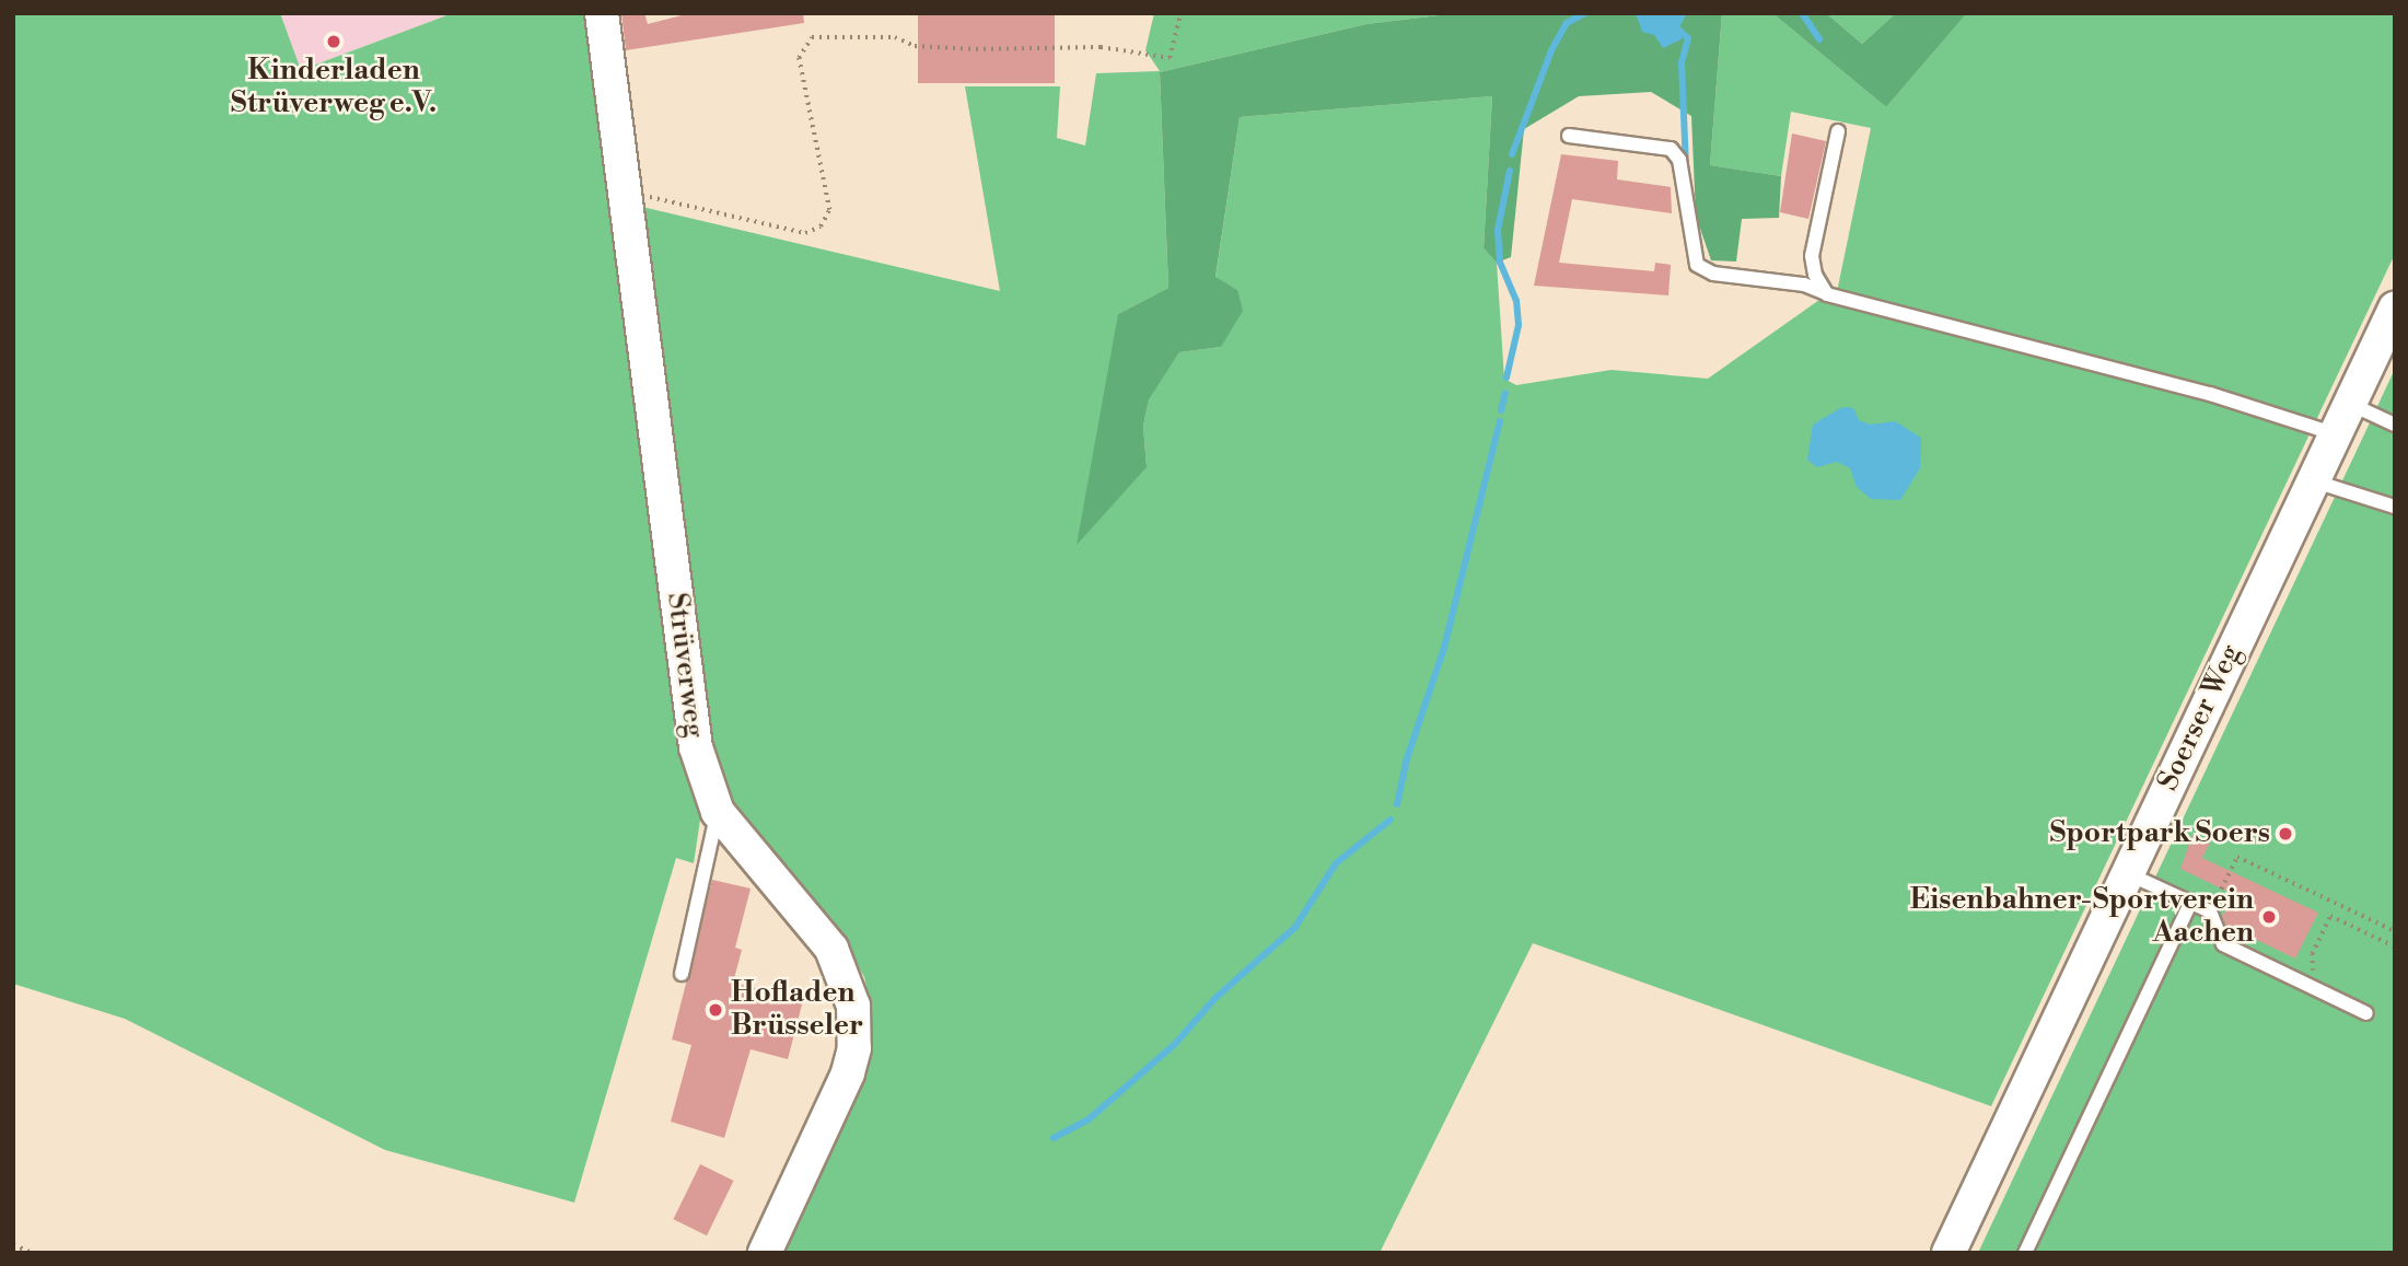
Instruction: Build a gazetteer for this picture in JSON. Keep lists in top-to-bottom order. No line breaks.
{"streets":{"street":["Strüverweg","Soerser Weg"]},"places":["Kinderladen Strüverweg e.V.","Sportpark Soers","Eisenbahner-Sportverein Aachen","Hofladen Brüsseler"]}
